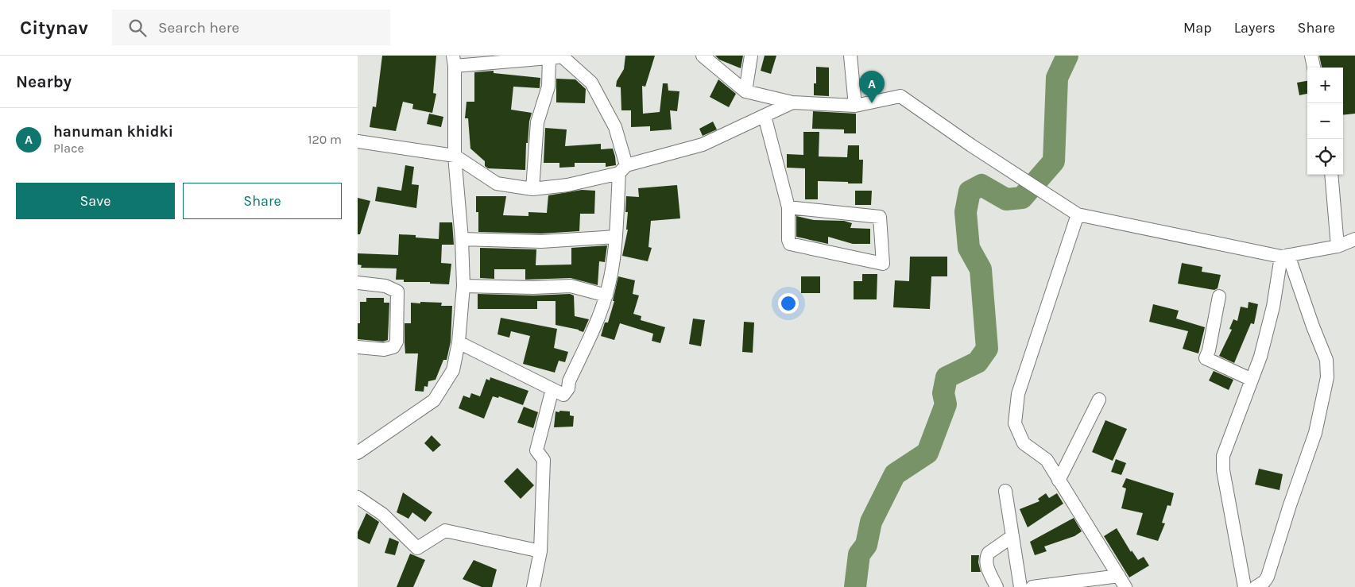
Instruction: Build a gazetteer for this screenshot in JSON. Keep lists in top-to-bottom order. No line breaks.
{"page":{"header":"Citynav","search":"Search here","nav":["Map","Layers","Share"],"heading":"Nearby","map_buttons":["+","−"],"pins":"A","list":[{"mark":"A","name":"hanuman khidki","note":"Place","value":"120 m"}],"buttons":["Save","Share"]}}
